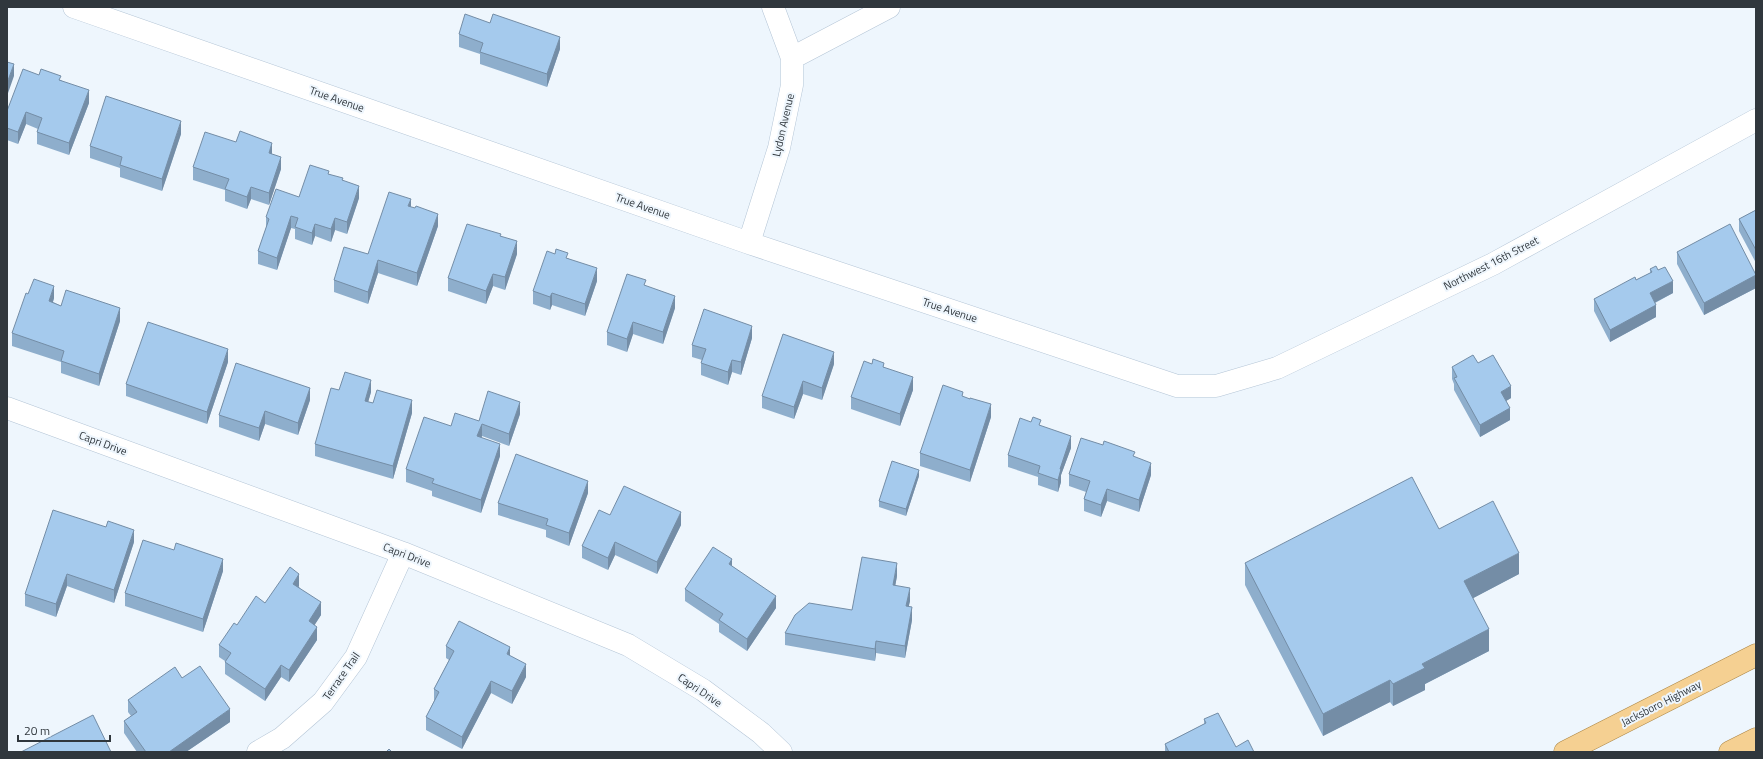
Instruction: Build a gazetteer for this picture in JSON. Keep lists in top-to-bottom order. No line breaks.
{"streets":{"main road":["Jacksboro Highway"],"street":["True Avenue","Lydon Avenue","Northwest 16th Street","Capri Drive","Terrace Trail"]},"crossings":[["True Avenue","Lydon Avenue"],["True Avenue","Northwest 16th Street"],["Capri Drive","Terrace Trail"]],"scale_bar":"20 m"}
